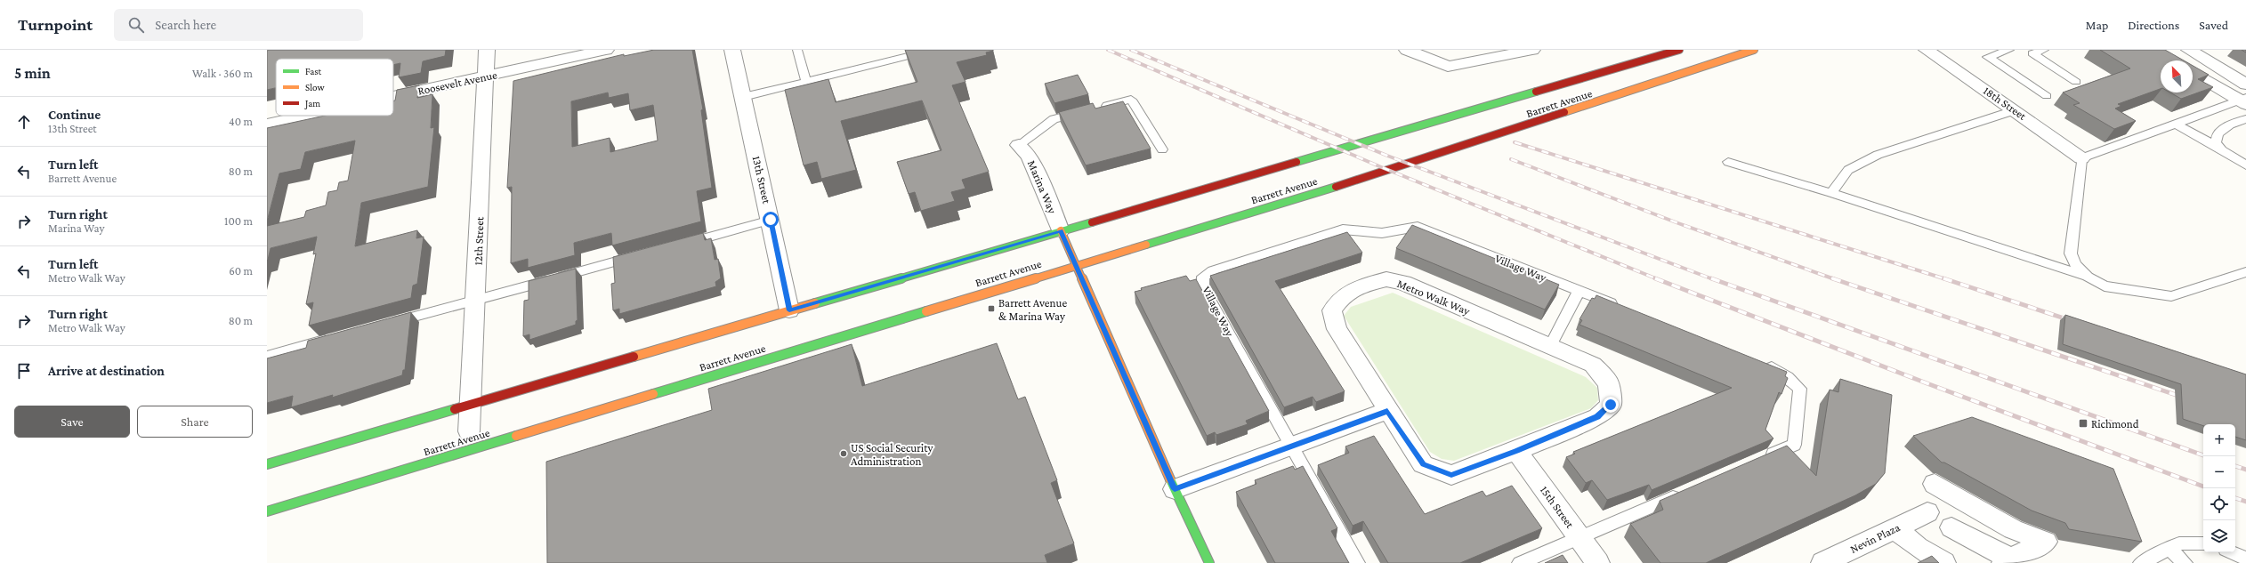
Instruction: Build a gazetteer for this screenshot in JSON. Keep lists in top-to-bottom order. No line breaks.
{"streets":{"main road":["Barrett Avenue","Marina Way"],"street":["Roosevelt Avenue","18th Street","13th Street","12th Street","Metro Walk Way","15th Street","Nevin Plaza"],"lane":["Village Way"]},"crossings":[["Roosevelt Avenue","12th Street"],["Barrett Avenue","13th Street"],["Barrett Avenue","Marina Way"],["Barrett Avenue","12th Street"],["Metro Walk Way","15th Street"]],"places":{"transit":["Barrett Avenue & Marina Way","Richmond"],"other":["US Social Security Administration"]},"legend":["Fast","Slow","Jam"],"north":"top left","page":{"header":"Turnpoint","search":"Search here","nav":["Map","Directions","Saved"],"heading":["5 min","Walk · 360 m"],"list":[["Continue","13th Street","40 m"],["Turn left","Barrett Avenue","80 m"],["Turn right","Marina Way","100 m"],["Turn left","Metro Walk Way","60 m"],["Turn right","Metro Walk Way","80 m"],"Arrive at destination"],"buttons":["Save","Share"],"map_buttons":["+","−"]}}
